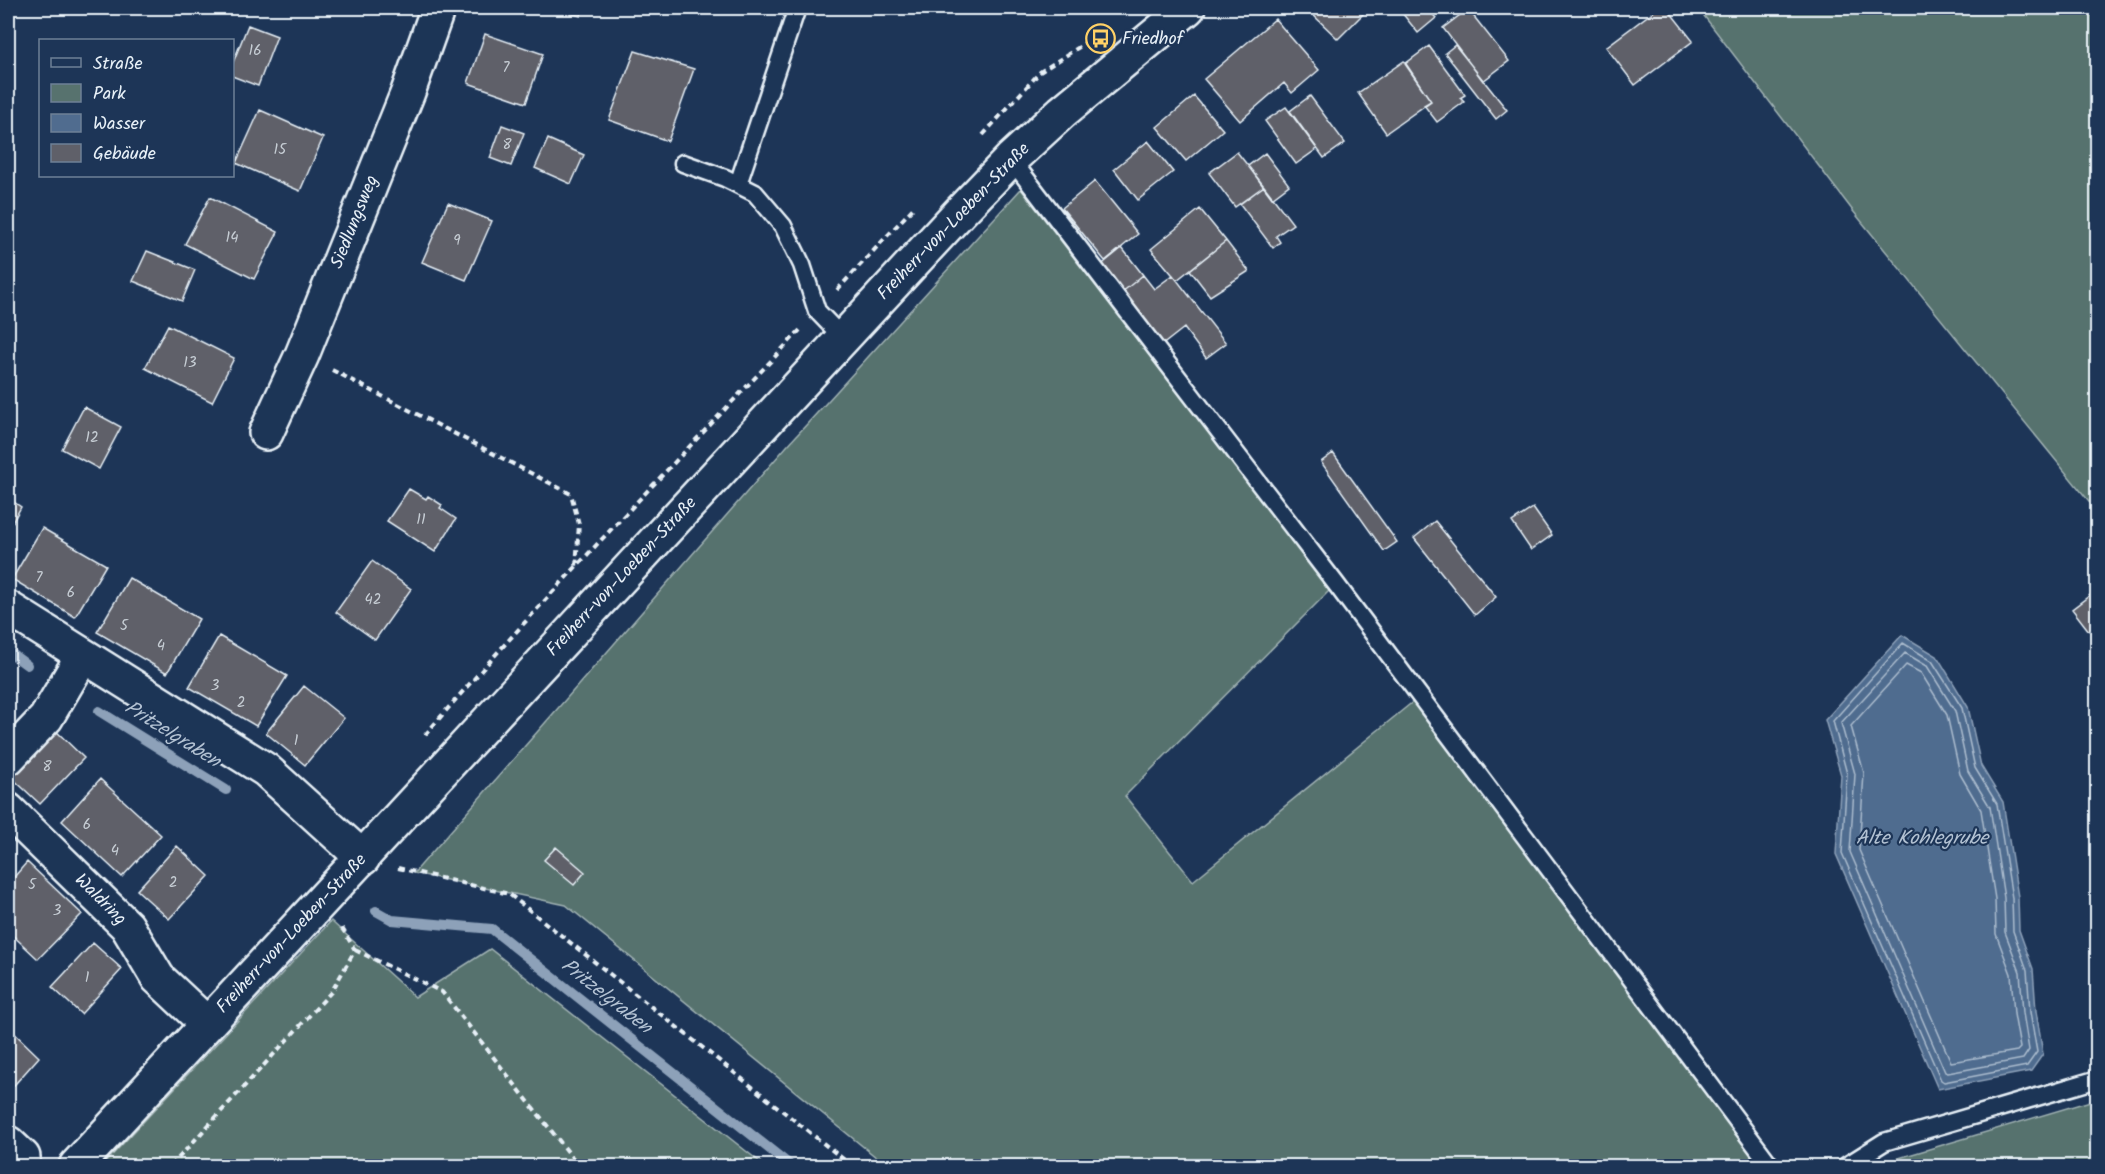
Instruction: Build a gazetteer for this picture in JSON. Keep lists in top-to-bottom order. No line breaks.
{"streets":{"main road":["Siedlungsweg","Freiherr-von-Loeben-Straße","Waldring"]},"crossings":[["Freiherr-von-Loeben-Straße","Waldring"]],"water":["Pritzelgraben","Alte Kohlegrube"],"places":{"bus stop":["Friedhof"]},"house_numbers":["16","7","8","15","14","9","13","12","11","7","6","42","5","4","3","2","1","8","6","4","2","5","3","1"],"legend":["Straße","Park","Wasser","Gebäude"]}
